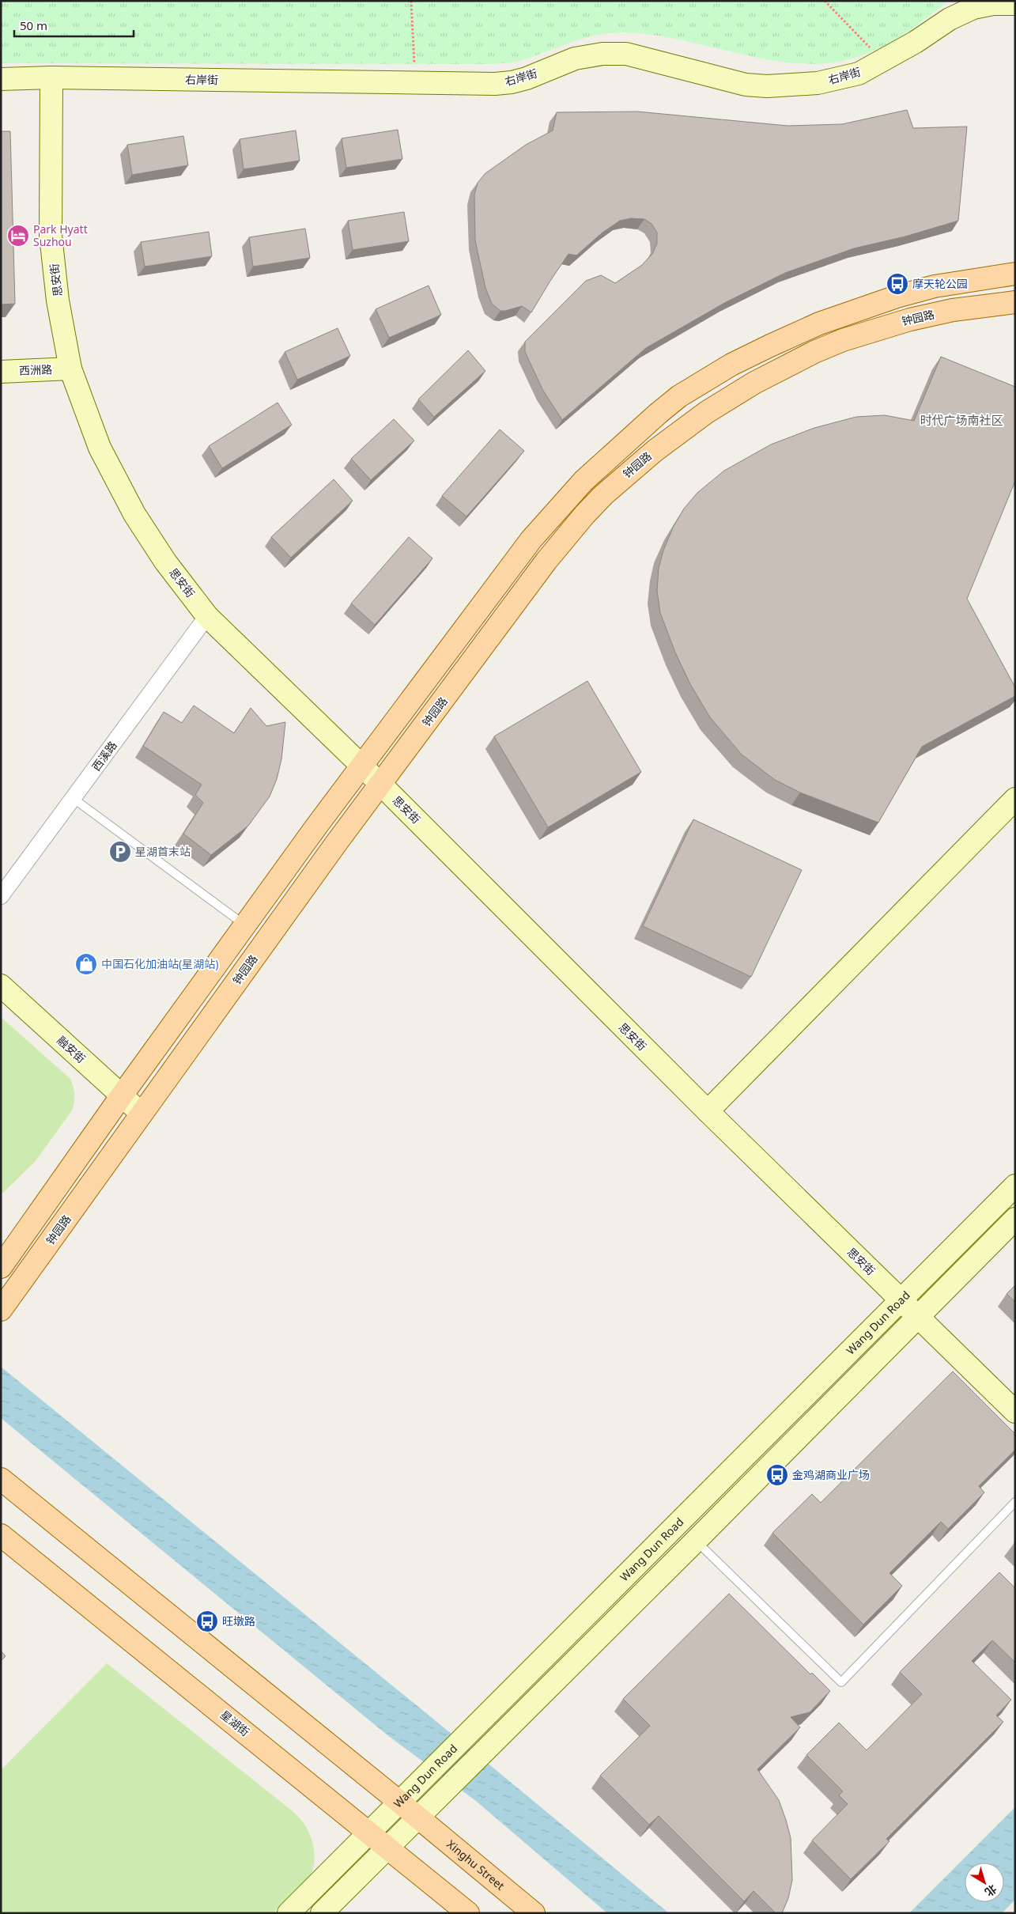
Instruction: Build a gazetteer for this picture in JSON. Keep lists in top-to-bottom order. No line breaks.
{"streets":{"main road":["钟园路","星湖街","Xinghu Street"],"street":["右岸街","思安街","西洲路","西溪路","融安街","Wang Dun Road"]},"crossings":[["右岸街","思安街"],["思安街","钟园路"],["思安街","西洲路"],["思安街","西溪路"],["思安街","Wang Dun Road"],["钟园路","融安街"],["Wang Dun Road","星湖街"],["Wang Dun Road","Xinghu Street"]],"districts":["时代广场南社区"],"places":{"hotel":["Park Hyatt Suzhou"],"bus stop":["摩天轮公园","金鸡湖商业广场","旺墩路"],"parking":["星湖首末站"],"shop":["中国石化加油站(星湖站)"]},"scale_bar":"50 m","north":"bottom right"}
